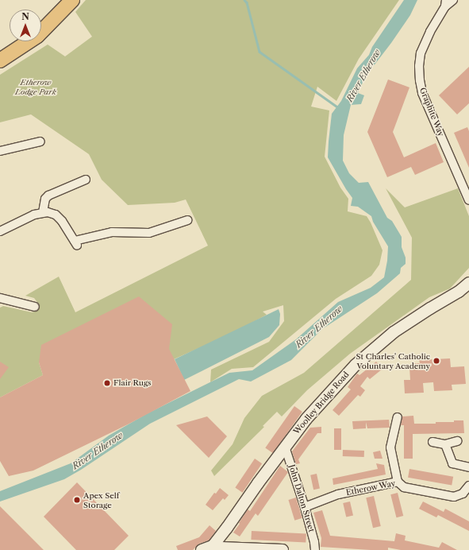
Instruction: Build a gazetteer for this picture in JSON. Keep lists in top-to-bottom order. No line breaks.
{"streets":{"street":["Graphite Way","Woolley Bridge Road","Etherow Way","John Dalton Street"]},"crossings":[["Woolley Bridge Road","John Dalton Street"],["Etherow Way","John Dalton Street"]],"water":["River Etherow"],"parks":["Etherow Lodge Park"],"places":["St Charles' Catholic Voluntary Academy","Flair Rugs","Apex Self Storage"],"north":"top"}
